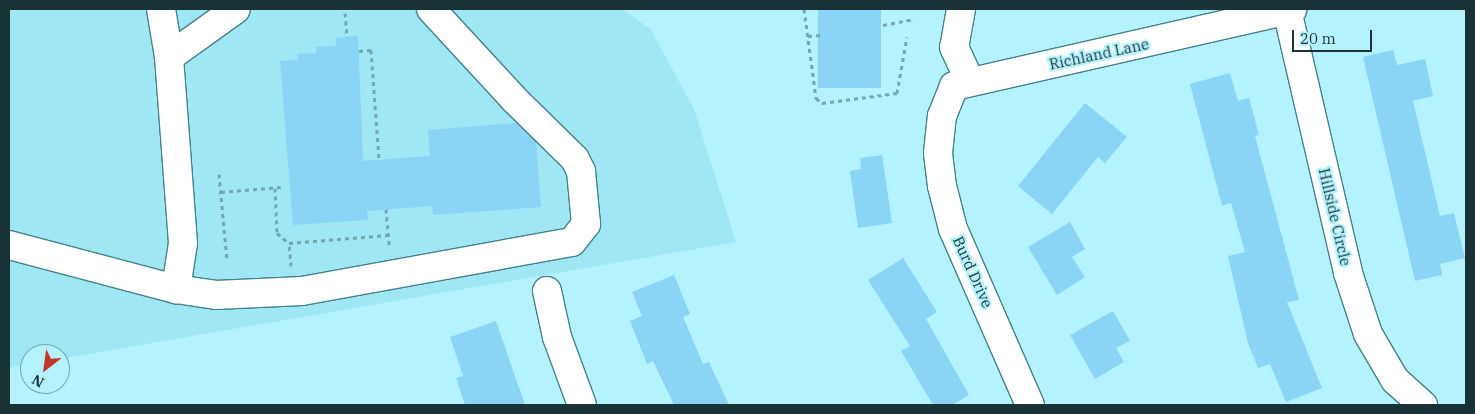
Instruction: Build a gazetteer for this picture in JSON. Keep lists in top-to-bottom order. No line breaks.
{"streets":{"street":["Richland Lane","Hillside Circle","Burd Drive"]},"crossings":[["Richland Lane","Hillside Circle"],["Richland Lane","Burd Drive"]],"scale_bar":"20 m","north":"bottom left"}
